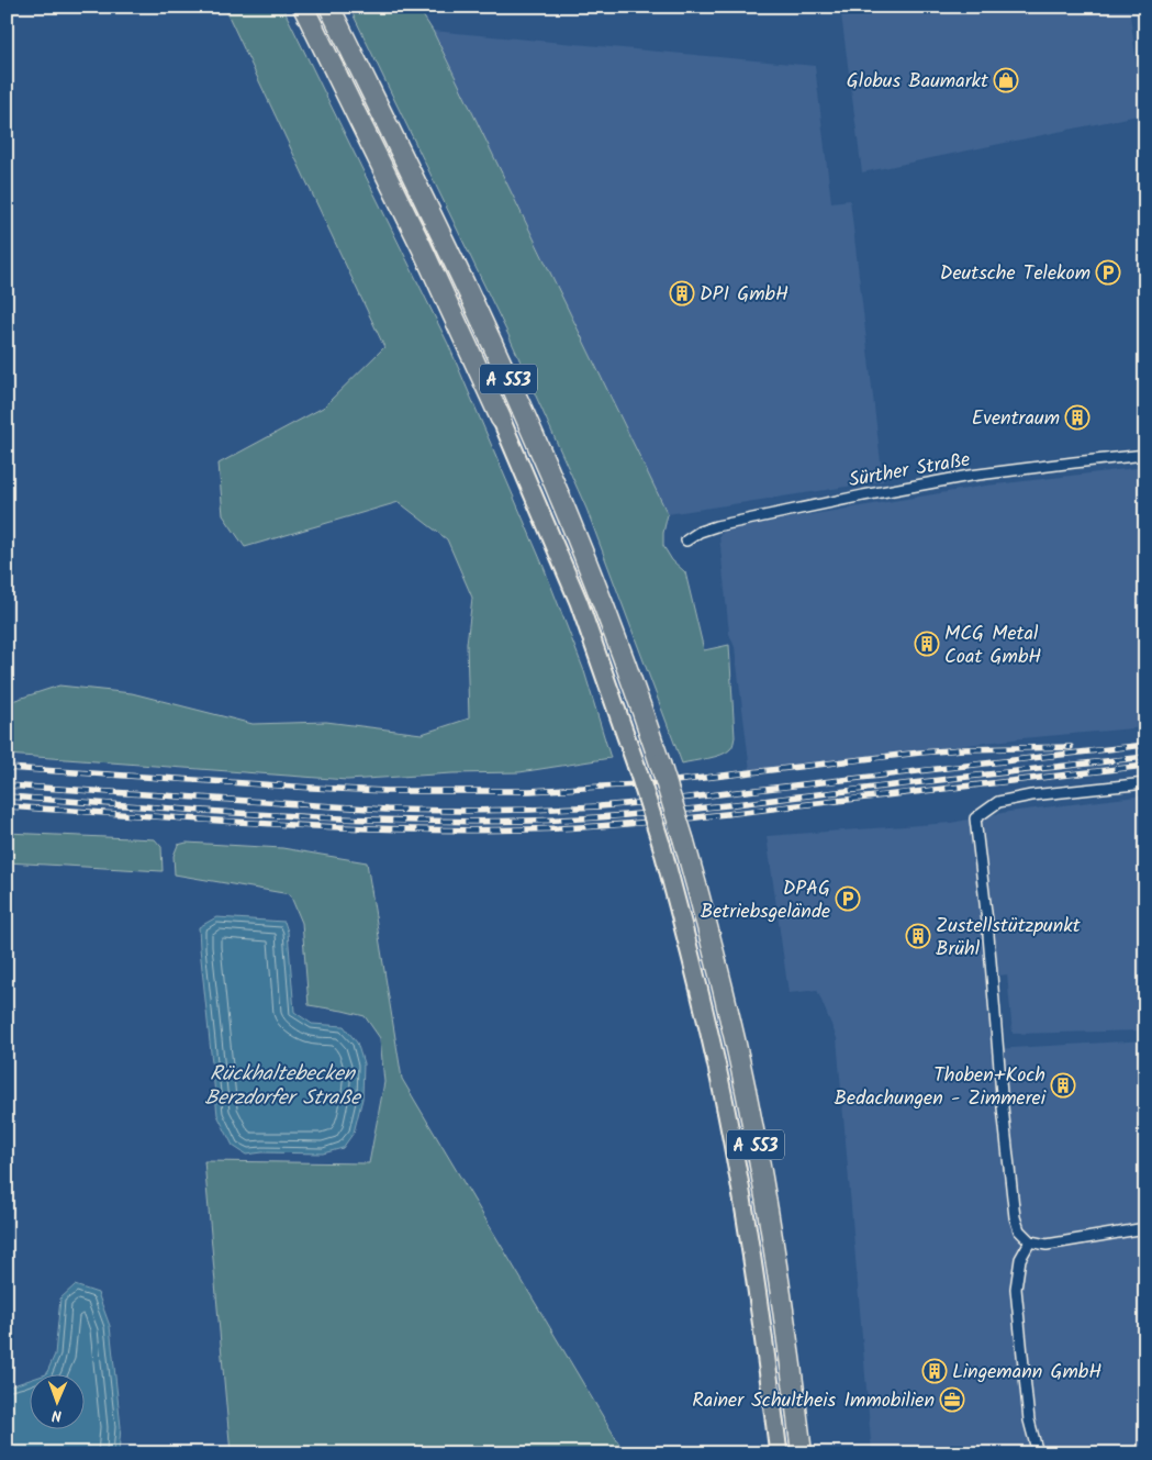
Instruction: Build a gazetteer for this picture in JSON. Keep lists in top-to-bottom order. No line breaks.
{"streets":{"highway":["A 553"],"street":["Sürther Straße"]},"water":["Rückhaltebecken Berzdorfer Straße"],"places":{"shop":["Globus Baumarkt"],"parking":["Deutsche Telekom","DPAG Betriebsgelände"],"building":["DPI GmbH","Eventraum","MCG Metal Coat GmbH","Zustellstützpunkt Brühl","Thoben+Koch Bedachungen - Zimmerei","Lingemann GmbH"],"office":["Rainer Schultheis Immobilien"]},"north":"bottom"}
